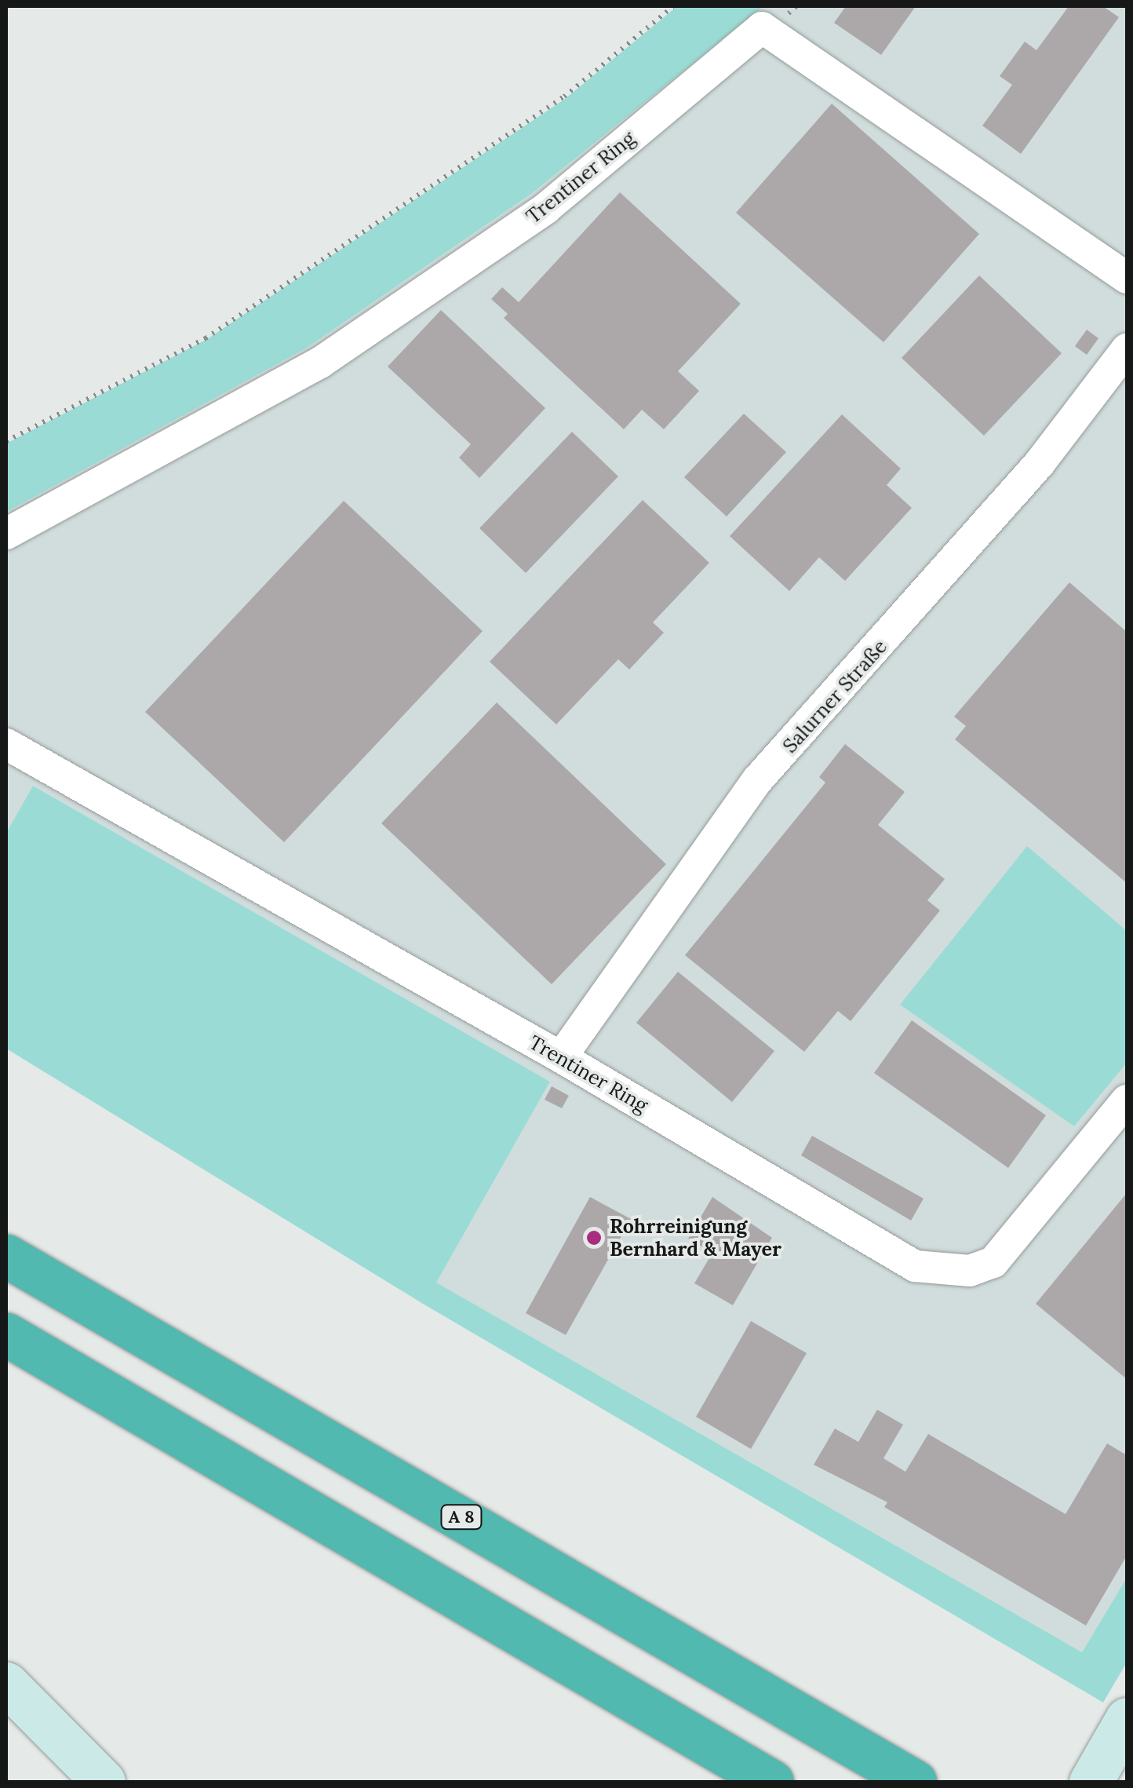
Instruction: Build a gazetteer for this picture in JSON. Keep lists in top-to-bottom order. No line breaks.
{"streets":{"highway":["A 8"],"street":["Trentiner Ring","Salurner Straße"]},"crossings":[["Trentiner Ring","Salurner Straße"]],"places":["Rohrreinigung Bernhard & Mayer"]}
